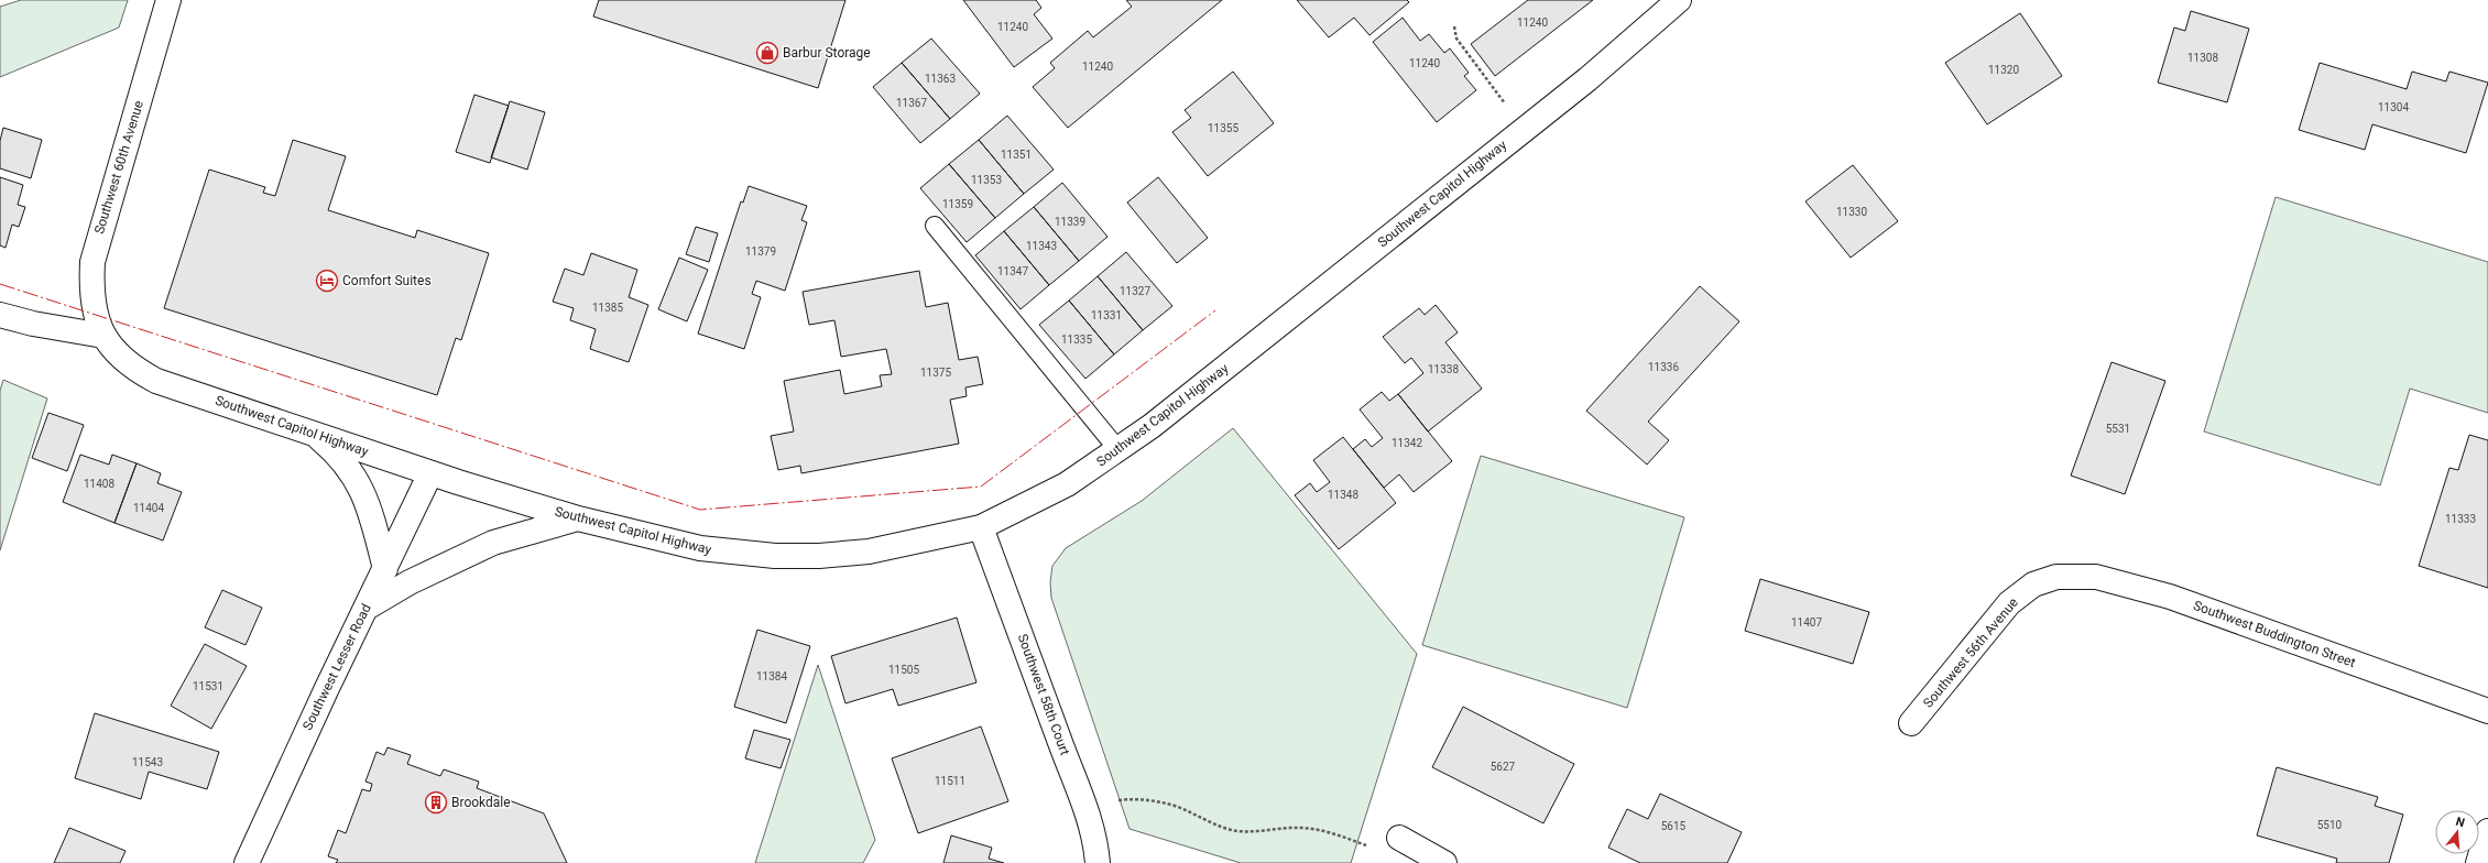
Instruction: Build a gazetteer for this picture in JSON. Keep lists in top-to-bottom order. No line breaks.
{"streets":{"street":["Southwest 60th Avenue","Southwest Capitol Highway","Southwest Buddington Street","Southwest 56th Avenue","Southwest Lesser Road","Southwest 58th Court"]},"crossings":[["Southwest 60th Avenue","Southwest Capitol Highway"],["Southwest Capitol Highway","Southwest Lesser Road"],["Southwest Capitol Highway","Southwest 58th Court"],["Southwest Buddington Street","Southwest 56th Avenue"]],"places":{"shop":["Barbur Storage"],"hotel":["Comfort Suites"],"building":["Brookdale"]},"house_numbers":["11240","11240","11308","11240","11240","11320","11363","11367","11304","11355","11351","11353","11359","11330","11339","11343","11379","11347","11327","11385","11331","11335","11336","11338","11375","5531","11342","11408","11348","11404","11333","11407","11505","11384","11531","11543","5627","11511","5510","5615"],"north":"top"}
